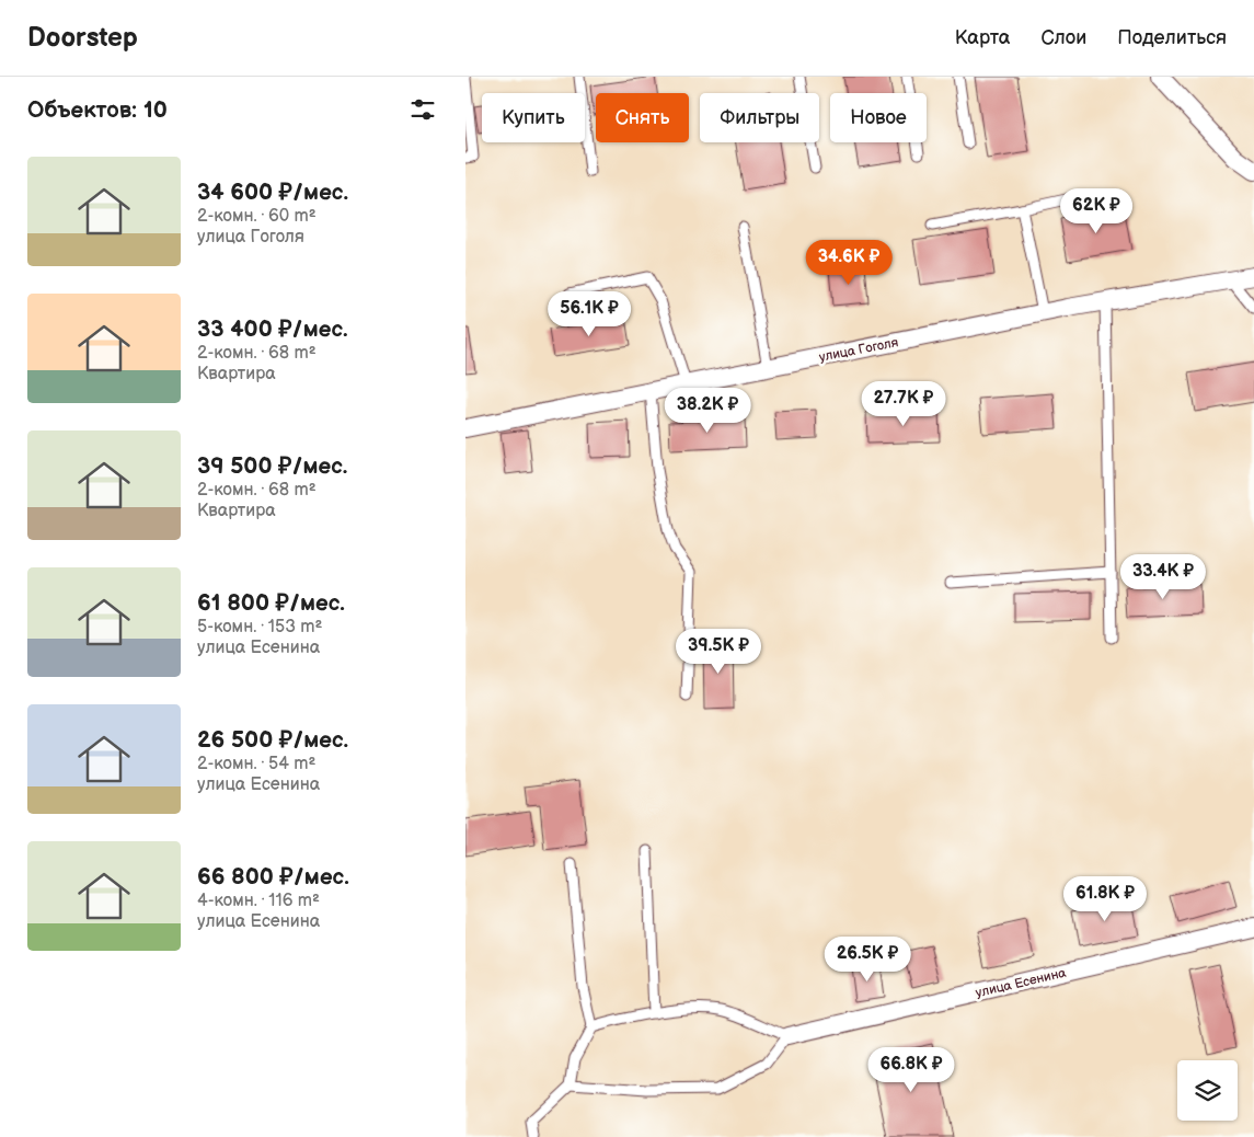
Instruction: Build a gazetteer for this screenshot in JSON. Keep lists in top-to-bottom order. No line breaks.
{"streets":{"street":["улица Гоголя","улица Есенина"]},"page":{"header":"Doorstep","nav":["Карта","Слои","Поделиться"],"heading":"Объектов: 10","chip":["Купить","Снять","Фильтры","Новое"],"list":[{"name":"34 600 ₽/мес.","note":"2-комн. · 60 m² · улица Гоголя"},{"name":"33 400 ₽/мес.","note":"2-комн. · 68 m² · Квартира"},{"name":"39 500 ₽/мес.","note":"2-комн. · 68 m² · Квартира"},{"name":"61 800 ₽/мес.","note":"5-комн. · 153 m² · улица Есенина"},{"name":"26 500 ₽/мес.","note":"2-комн. · 54 m² · улица Есенина"},{"name":"66 800 ₽/мес.","note":"4-комн. · 116 m² · улица Есенина"}],"price":["62K ₽","34.6K ₽","56.1K ₽","27.7K ₽","38.2K ₽","33.4K ₽","39.5K ₽","61.8K ₽","26.5K ₽","66.8K ₽"]}}
